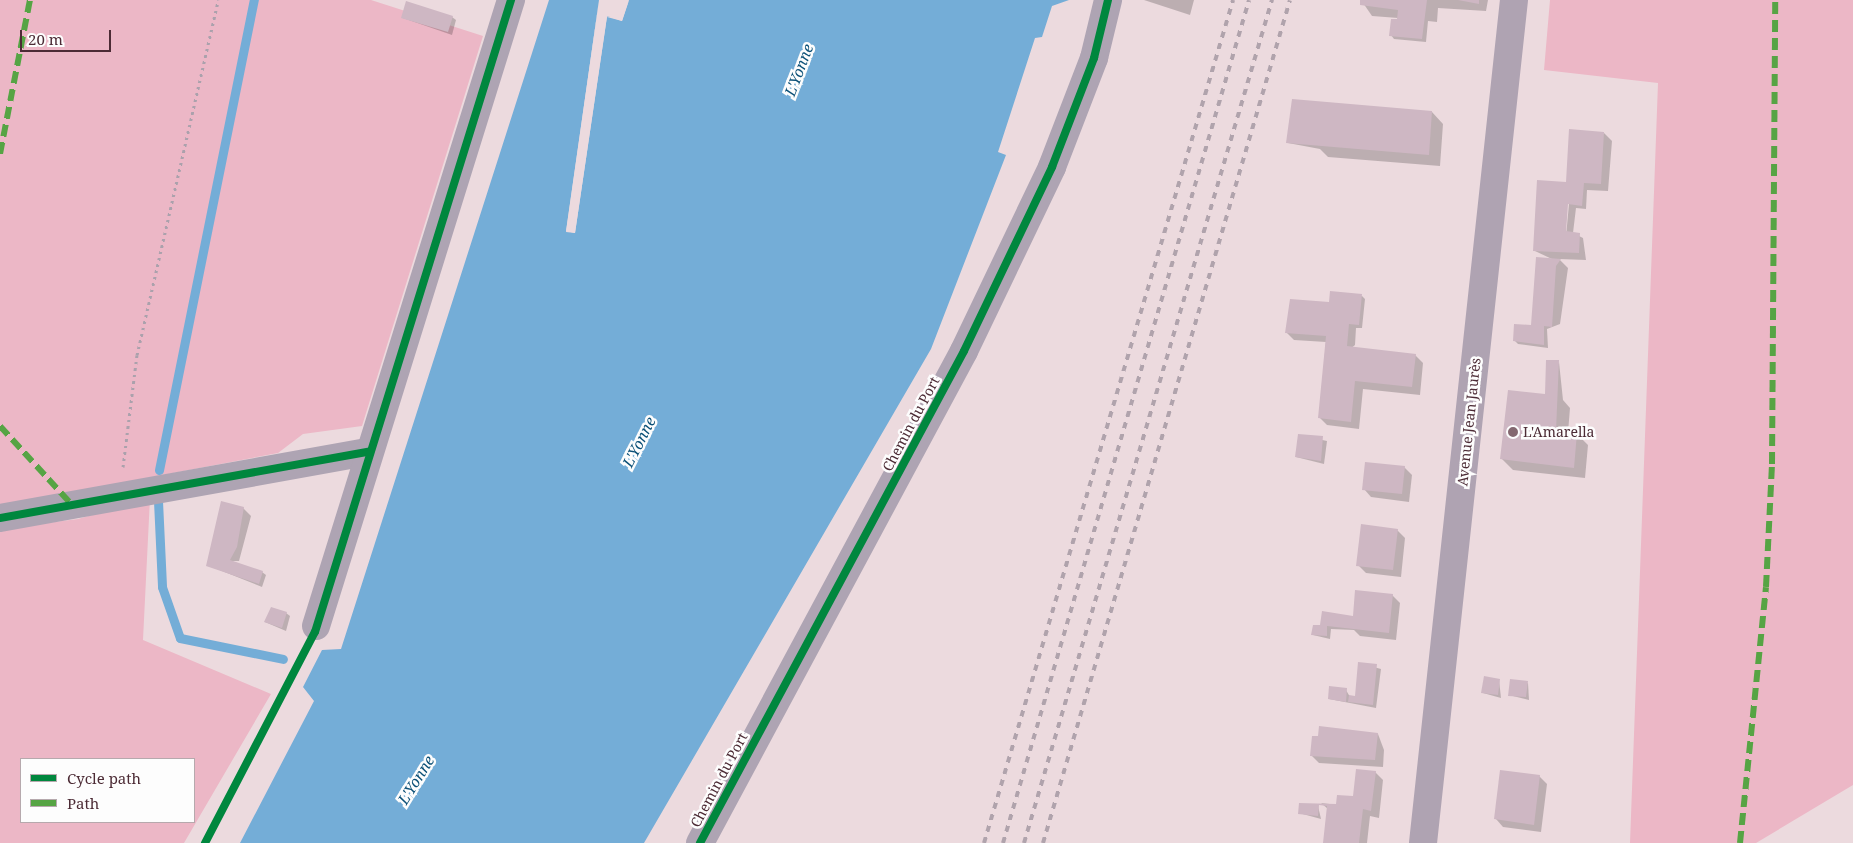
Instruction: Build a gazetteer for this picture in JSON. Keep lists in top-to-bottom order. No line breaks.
{"streets":{"main road":["Avenue Jean Jaurès"],"street":["Chemin du Port"]},"water":["L'Yonne"],"places":["L'Amarella"],"legend":["Cycle path","Path"],"scale_bar":"20 m"}
